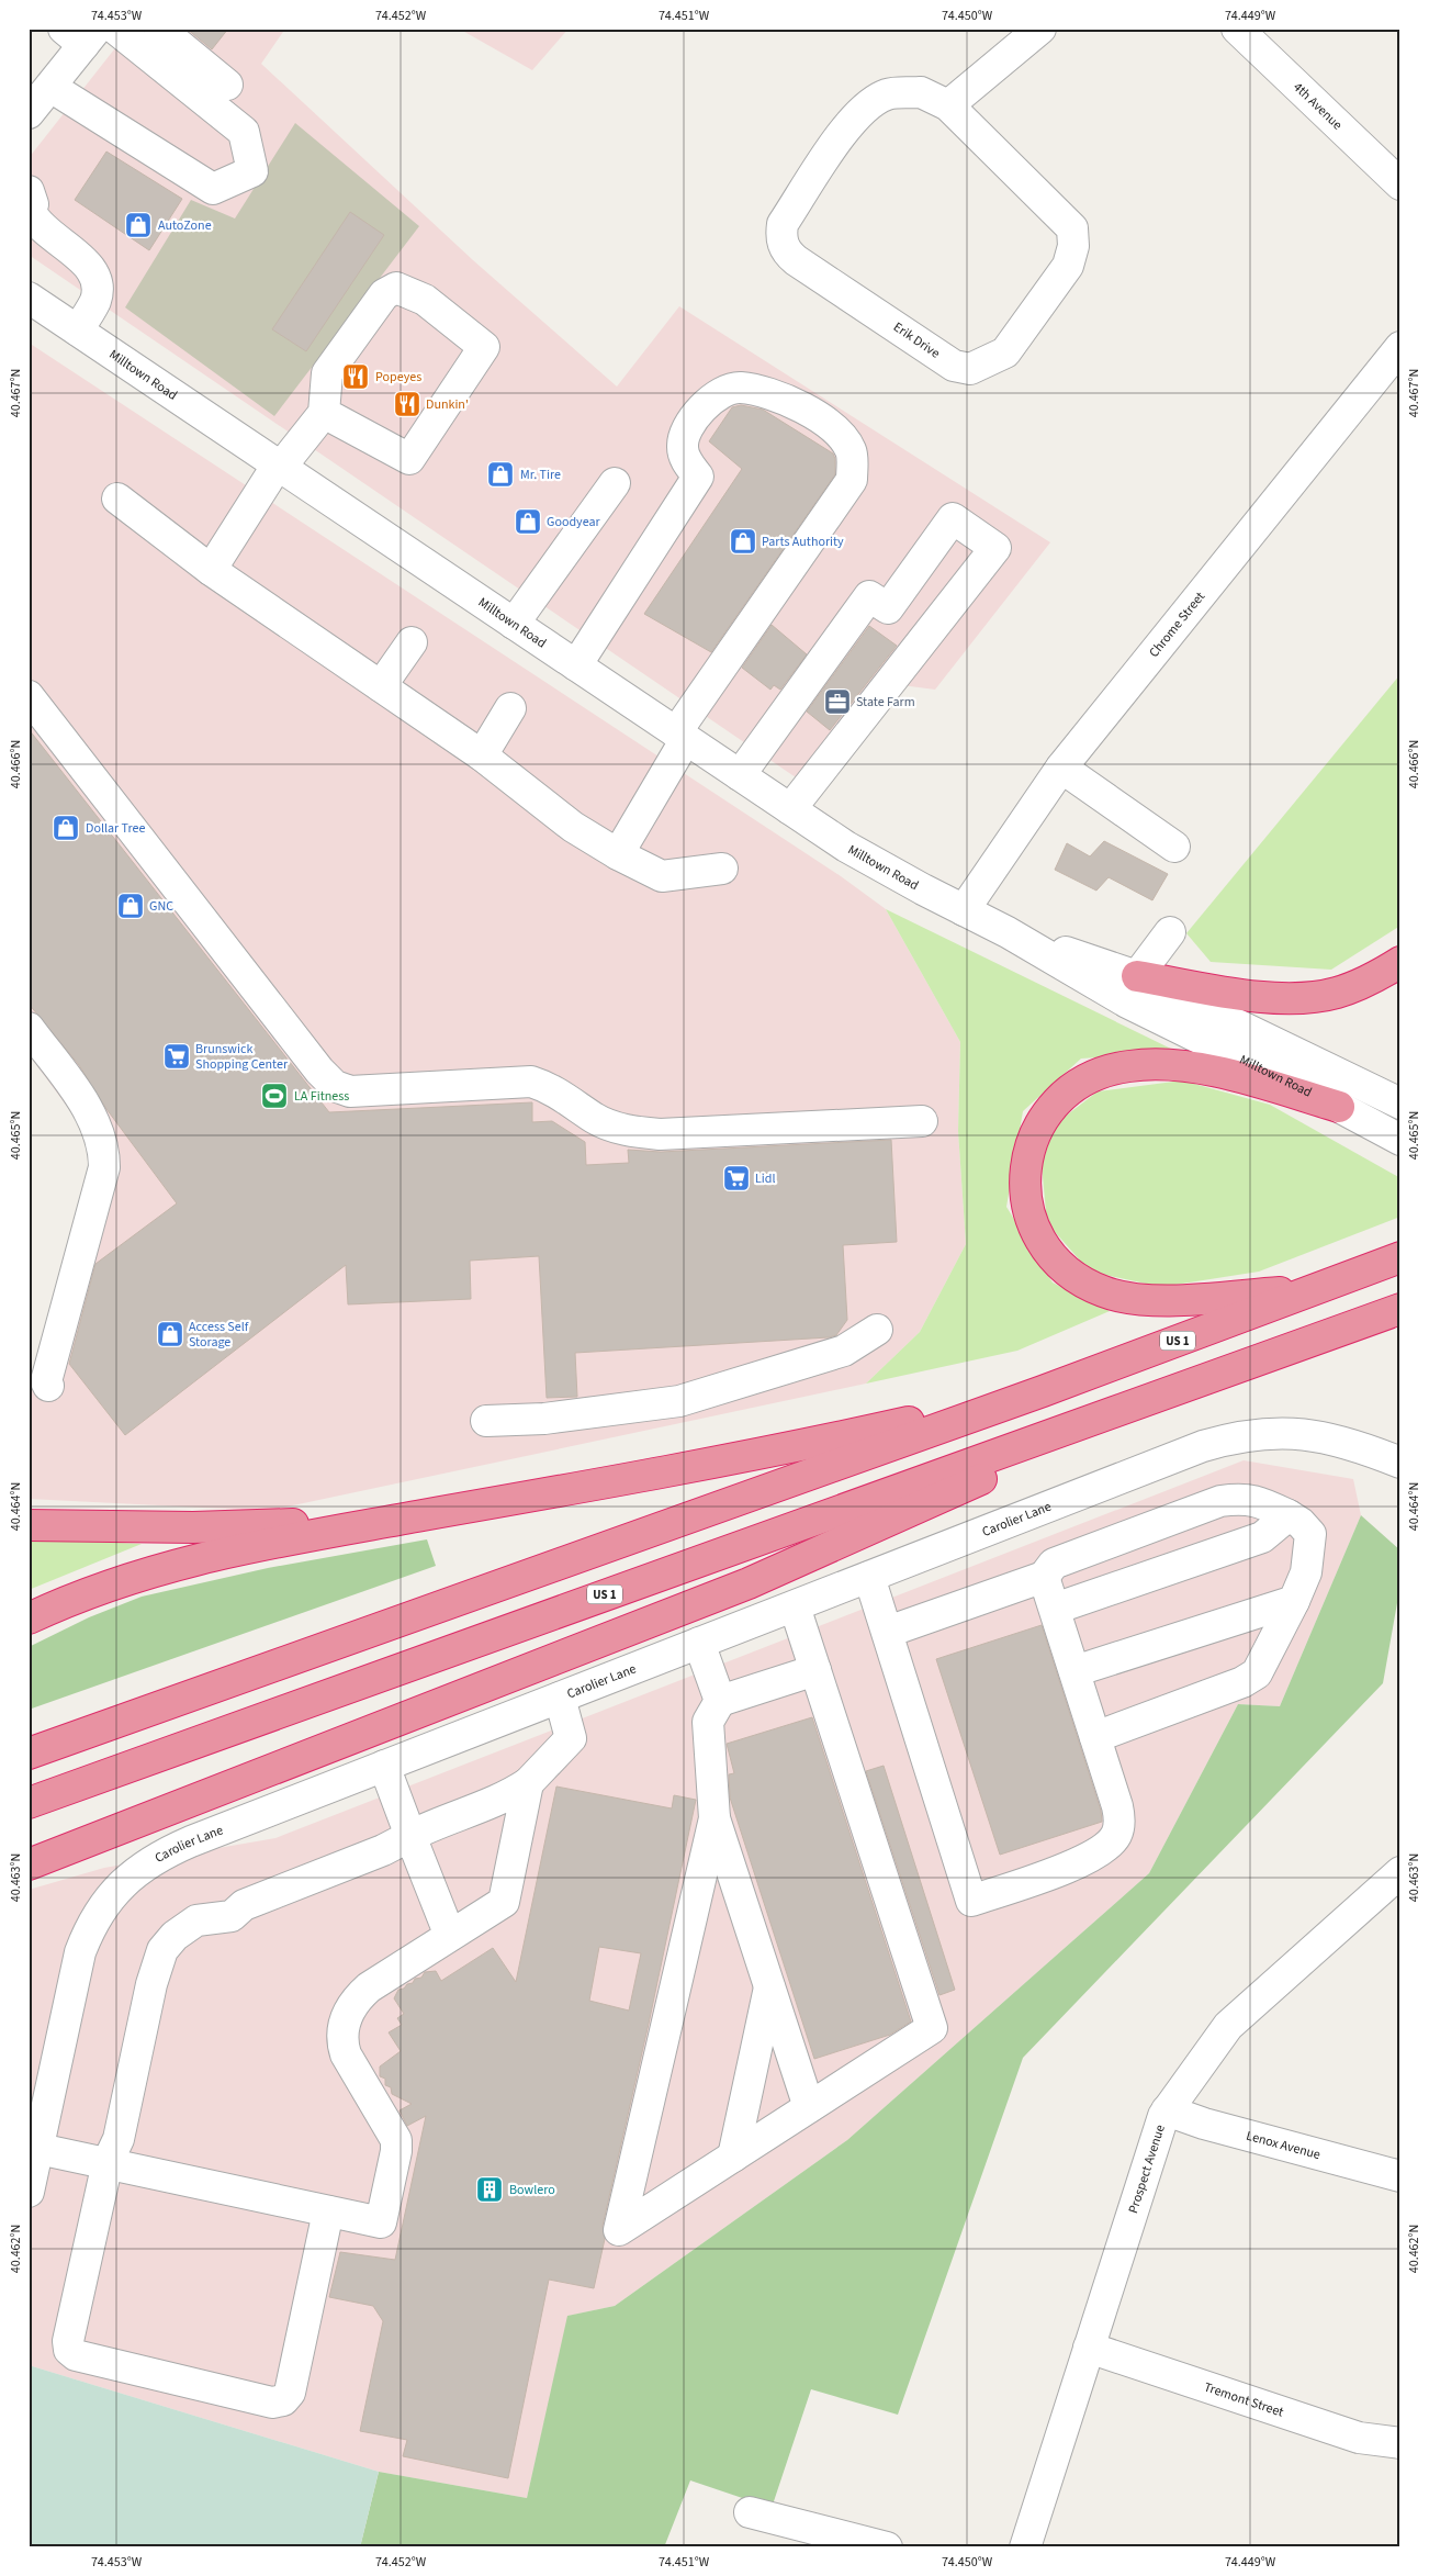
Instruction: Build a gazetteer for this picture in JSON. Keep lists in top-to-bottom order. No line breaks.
{"streets":{"highway":["US 1"],"street":["4th Avenue","Erik Drive","Milltown Road","Chrome Street","Carolier Lane","Lenox Avenue","Prospect Avenue","Tremont Street"]},"crossings":[["Milltown Road","Chrome Street"],["Lenox Avenue","Prospect Avenue"],["Prospect Avenue","Tremont Street"]],"places":{"shop":["AutoZone","Mr. Tire","Goodyear","Parts Authority","Dollar Tree","GNC","Access Self Storage"],"restaurant":["Popeyes","Dunkin'"],"office":["State Farm"],"supermarket":["Brunswick Shopping Center","Lidl"],"sports":["LA Fitness"],"building":["Bowlero"]},"coordinates":["74.453°W","74.452°W","74.451°W","74.450°W","74.449°W","40.467°N","40.466°N","40.465°N","40.464°N","40.463°N","40.462°N"]}
